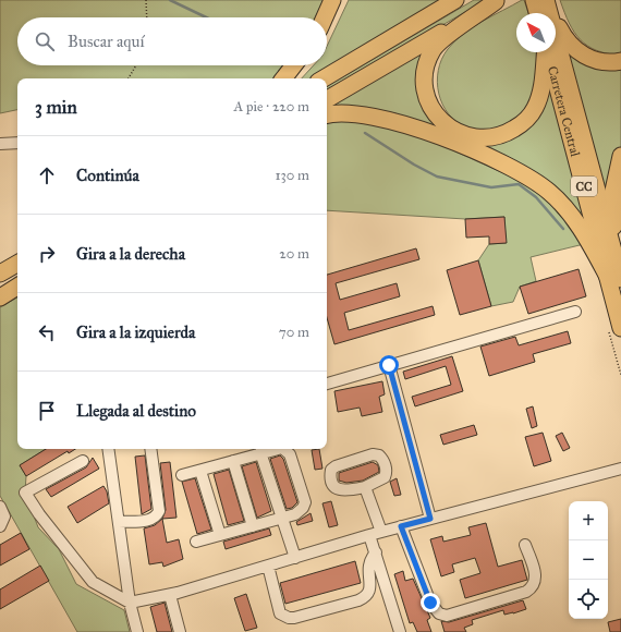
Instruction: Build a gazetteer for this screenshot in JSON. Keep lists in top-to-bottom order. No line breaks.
{"streets":{"highway":["Carretera Central","CC"]},"north":"top left","page":{"search":"Buscar aquí","heading":["3 min","A pie · 220 m"],"list":[["Continúa","130 m"],["Gira a la derecha","20 m"],["Gira a la izquierda","70 m"],"Llegada al destino"],"map_buttons":["+","−"]}}
